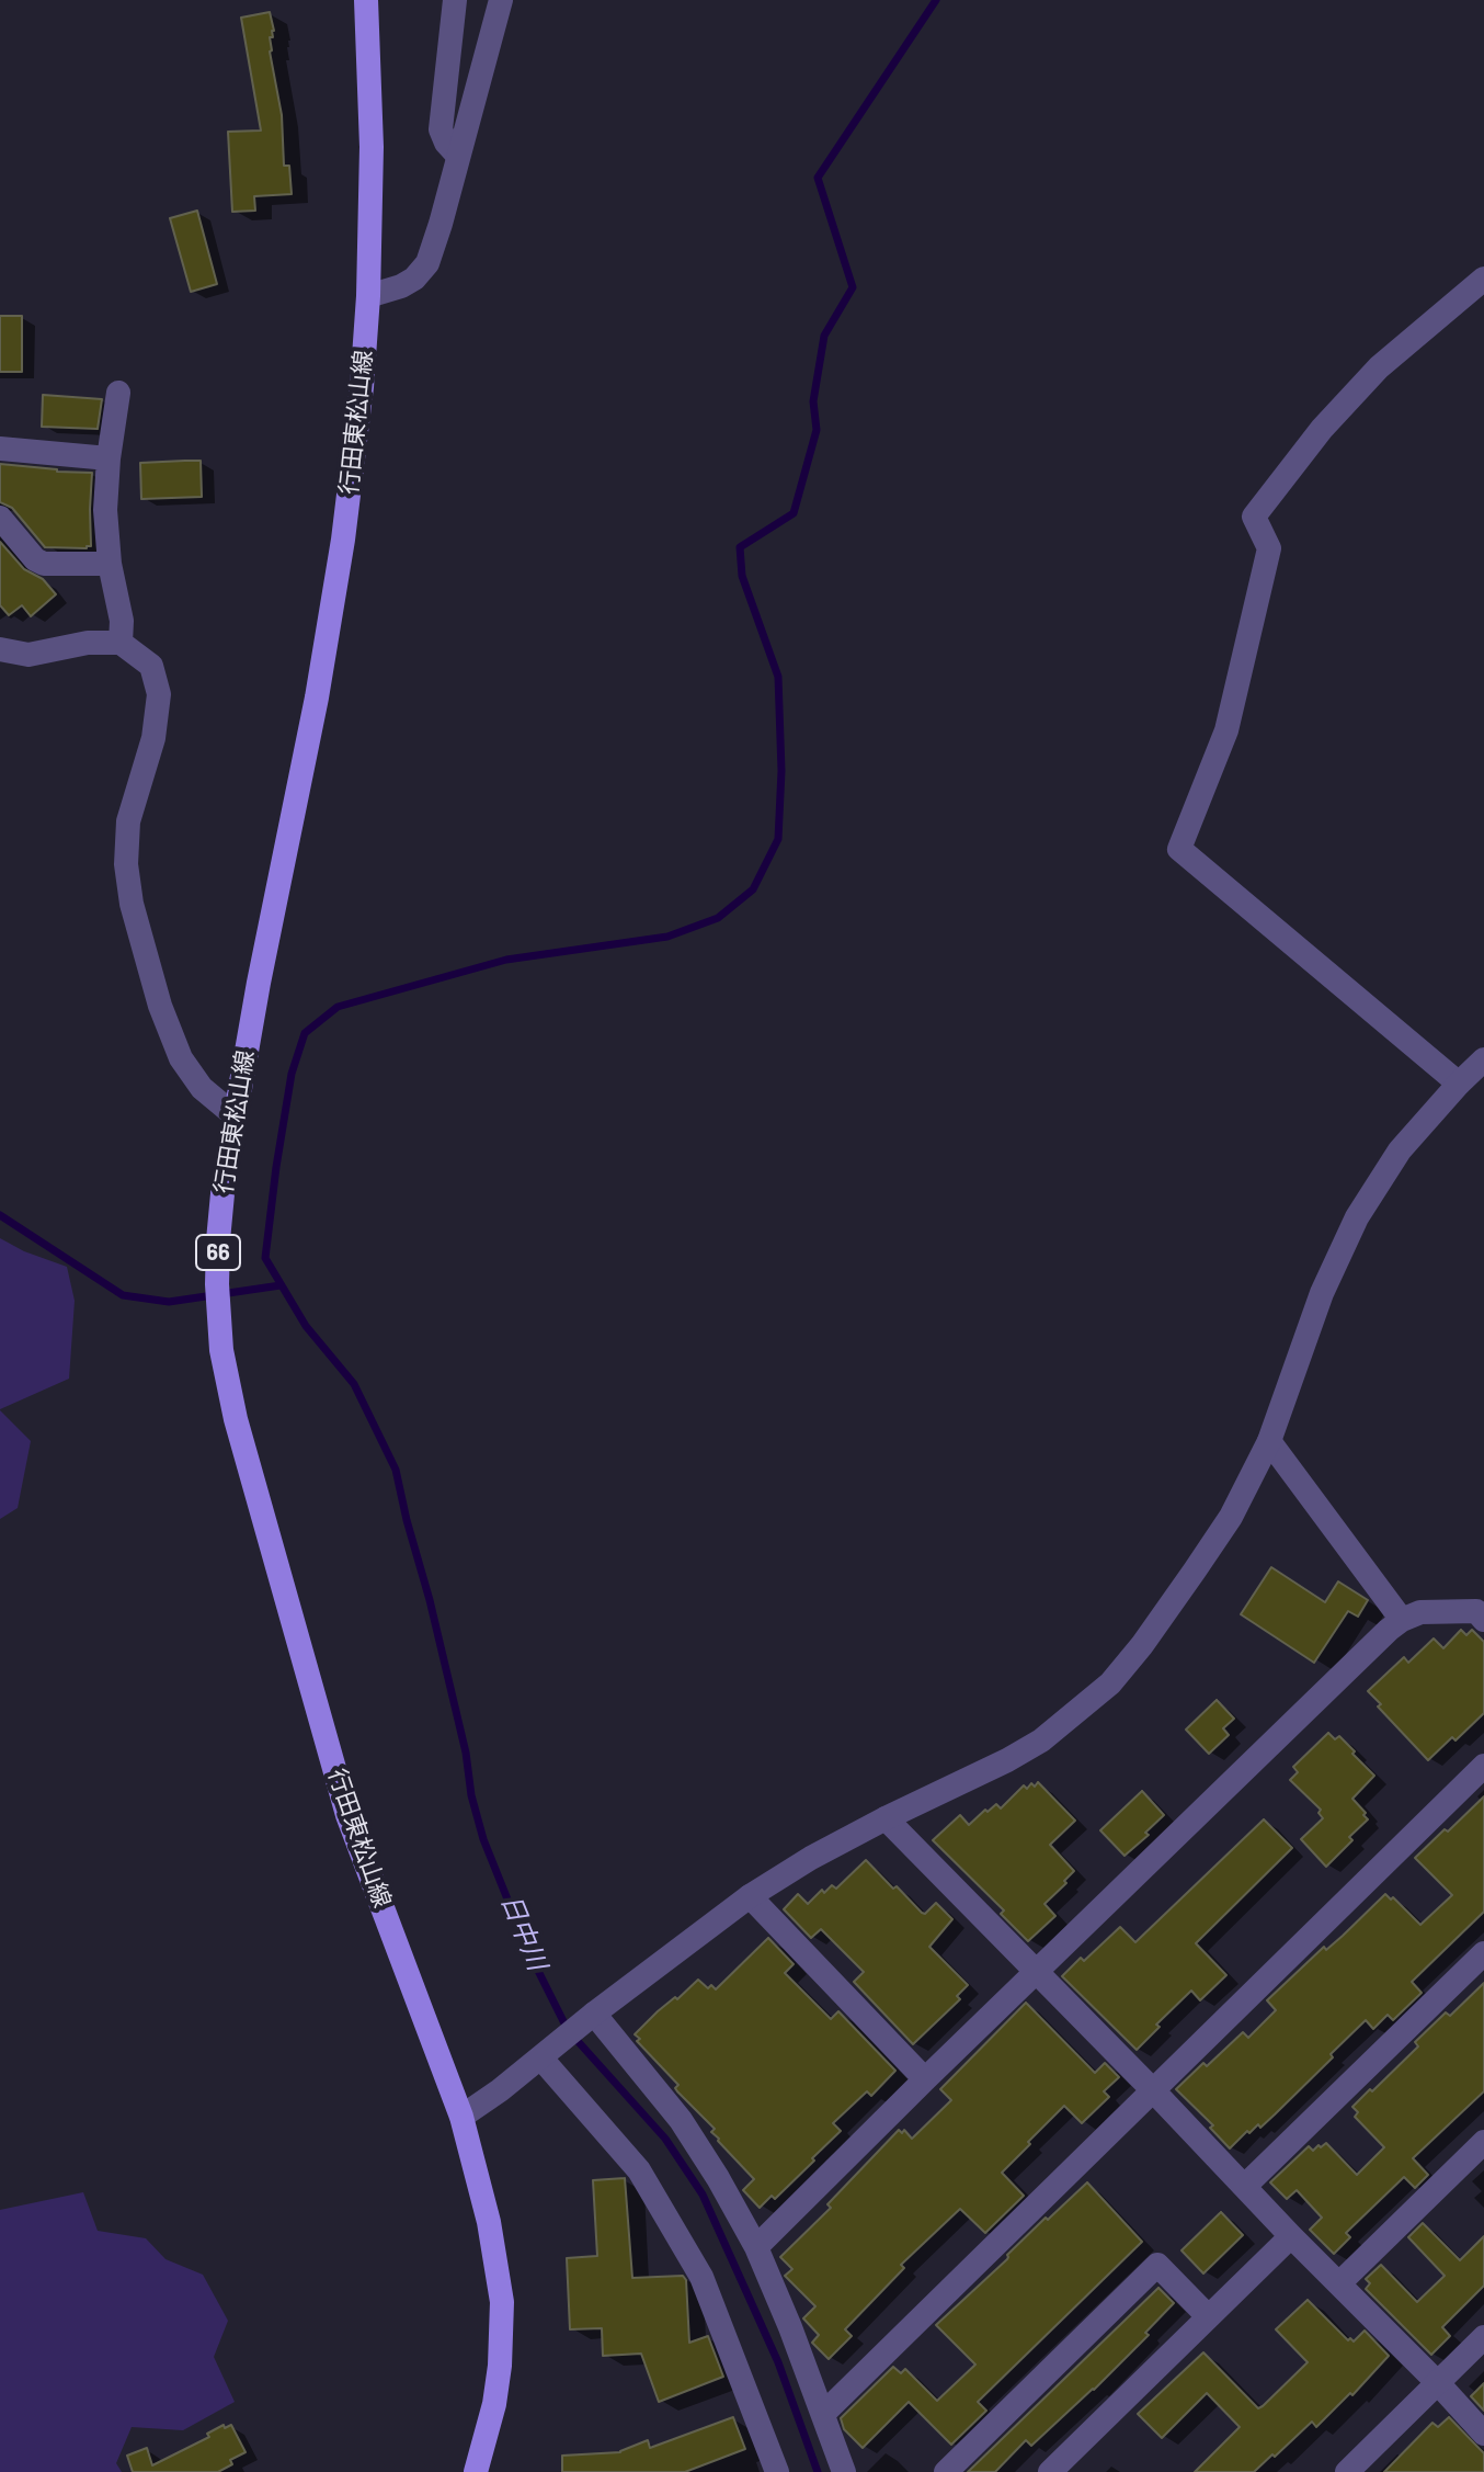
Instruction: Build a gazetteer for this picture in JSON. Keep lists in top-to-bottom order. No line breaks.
{"streets":{"main road":["行田東松山線","66"]},"water":["日中川"]}
